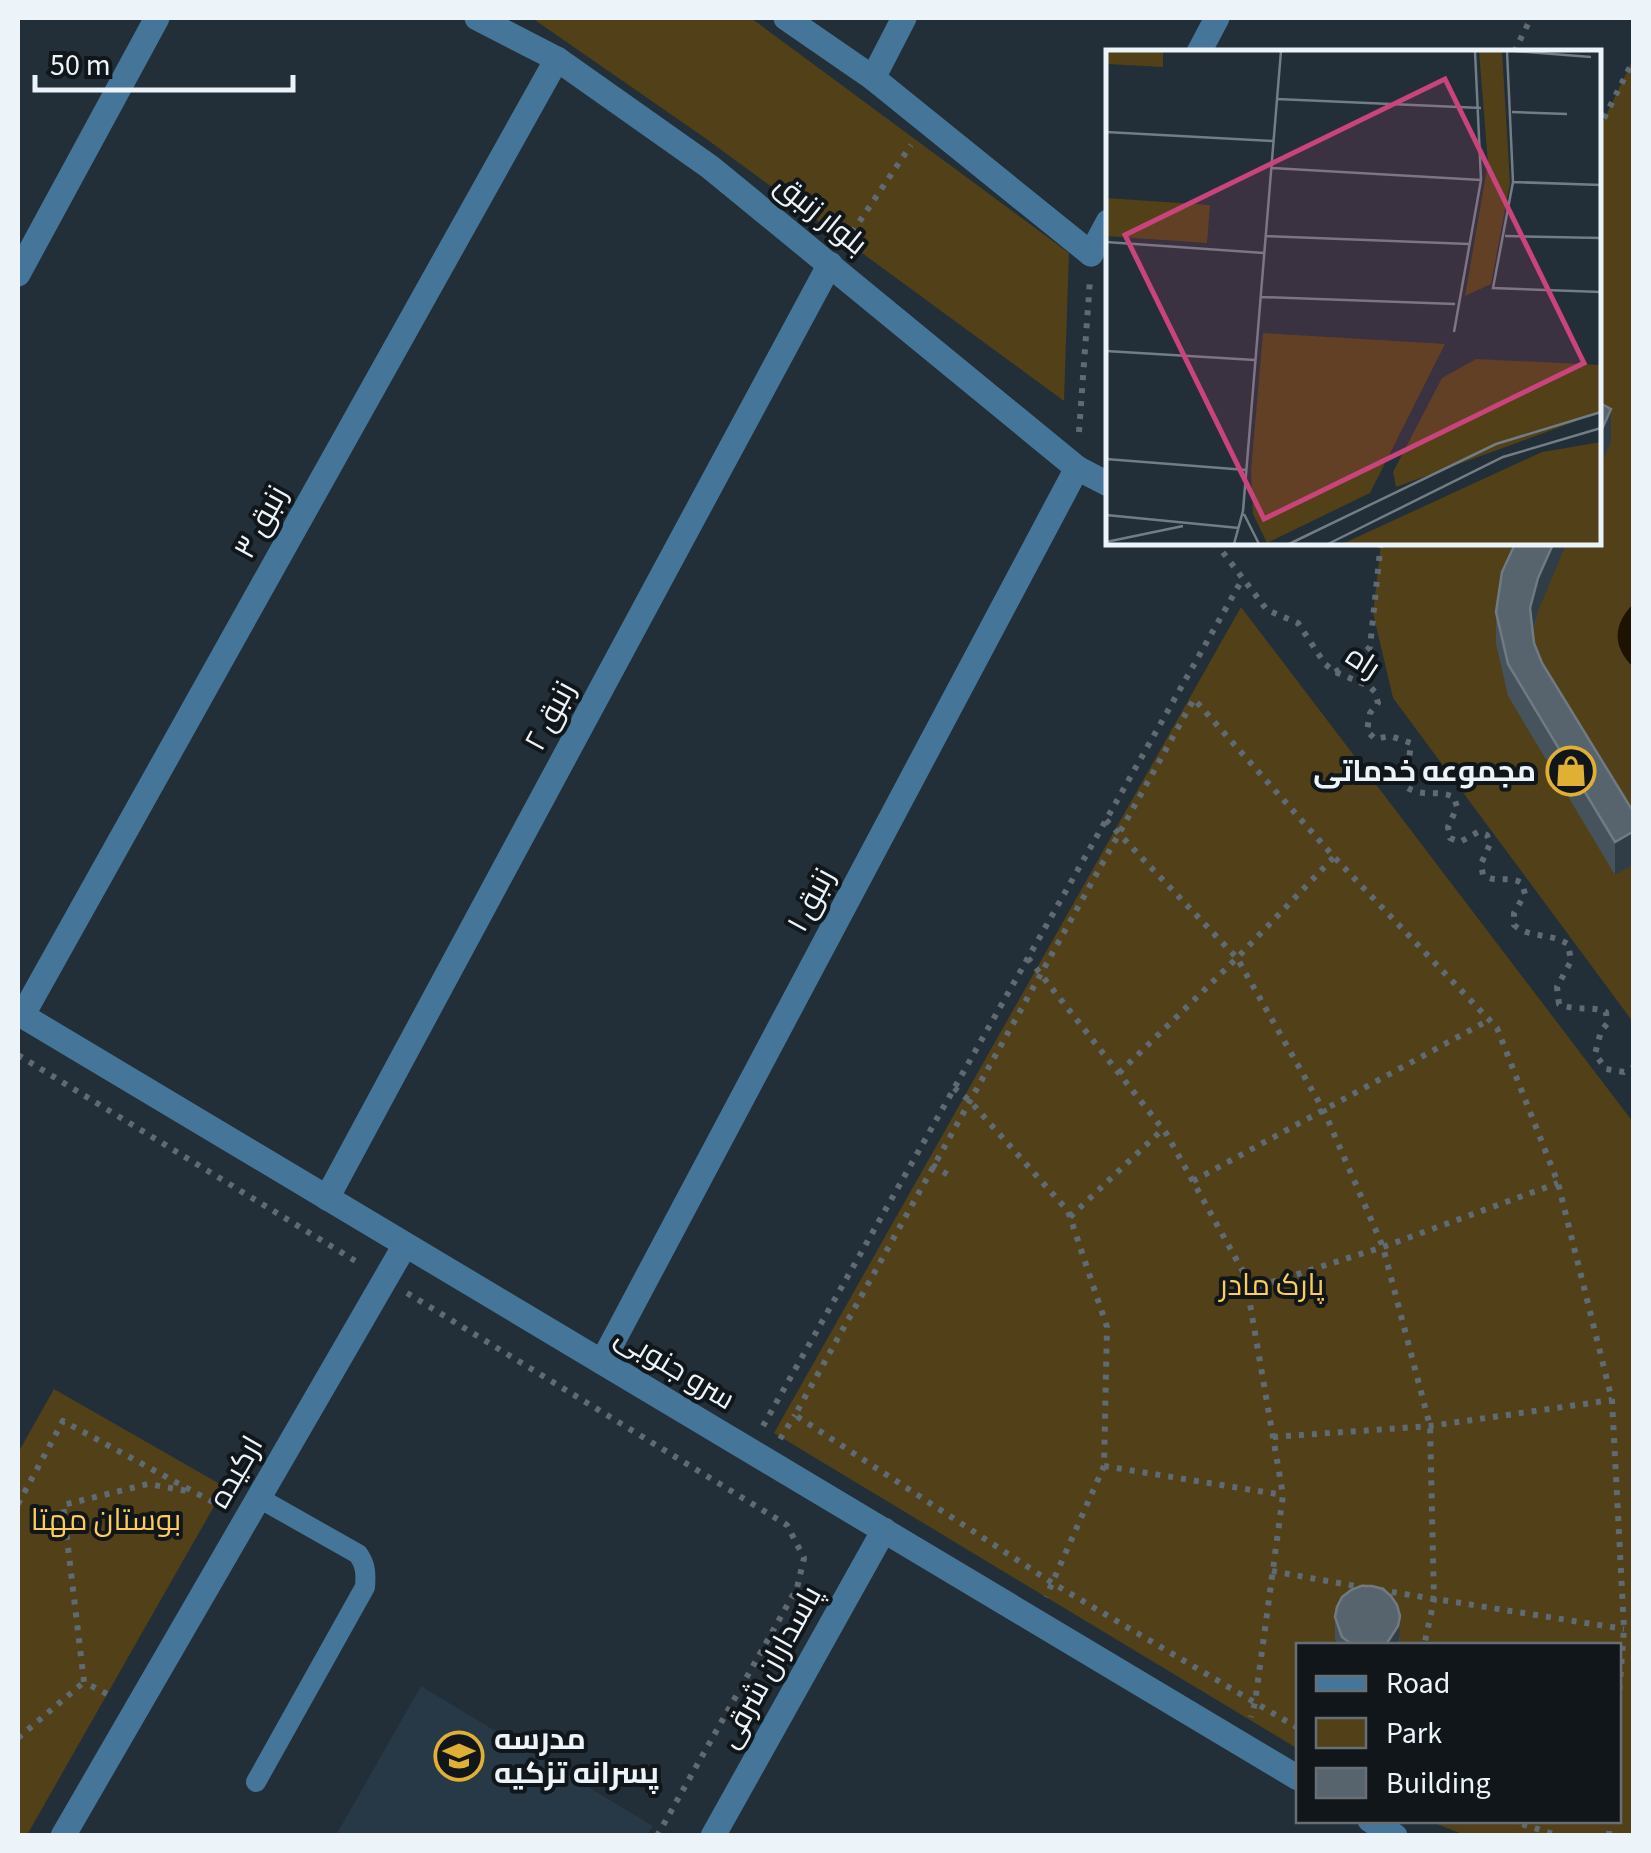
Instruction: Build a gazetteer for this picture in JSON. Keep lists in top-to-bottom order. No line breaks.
{"streets":{"street":["بلوار زنبق","زنبق ۳","زنبق ۲","زنبق ۱","سرو جنوبی","ارکیده","پاسداران شرقی"],"path":["راه"]},"crossings":[["بلوار زنبق","زنبق ۳"],["بلوار زنبق","زنبق ۲"],["بلوار زنبق","زنبق ۱"],["زنبق ۳","سرو جنوبی"],["زنبق ۲","سرو جنوبی"],["زنبق ۱","سرو جنوبی"],["سرو جنوبی","ارکیده"],["سرو جنوبی","پاسداران شرقی"]],"parks":["پارک مادر","بوستان مهتا"],"places":{"shop":["مجموعه خدماتی"],"school or university":["مدرسه پسرانه تزکیه"]},"legend":["Road","Park","Building"],"scale_bar":"50 m"}
